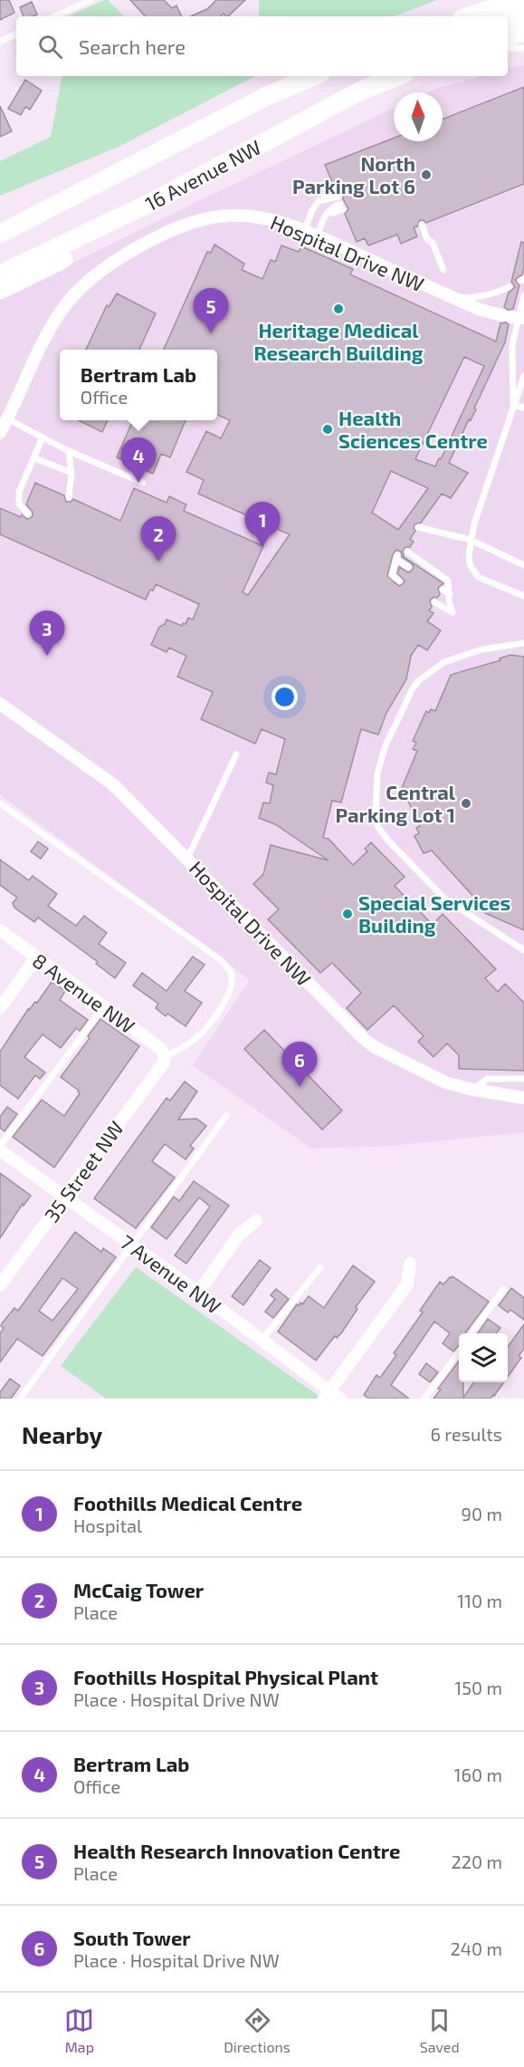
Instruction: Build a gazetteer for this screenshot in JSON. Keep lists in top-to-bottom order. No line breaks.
{"streets":{"highway":["16 Avenue NW"],"street":["Hospital Drive NW","8 Avenue NW","35 Street NW","7 Avenue NW"]},"crossings":[["8 Avenue NW","35 Street NW"],["35 Street NW","7 Avenue NW"]],"places":["North Parking Lot 6","Heritage Medical Research Building","Health Sciences Centre","Central Parking Lot 1","Special Services Building"],"north":"top","page":{"search":"Search here","pins":["5","4","1","2","3","6"],"popup":["Bertram Lab","Office"],"heading":["Nearby","6 results"],"list":[{"mark":"1","name":"Foothills Medical Centre","note":"Hospital","value":"90 m"},{"mark":"2","name":"McCaig Tower","note":"Place","value":"110 m"},{"mark":"3","name":"Foothills Hospital Physical Plant","note":"Place · Hospital Drive NW","value":"150 m"},{"mark":"4","name":"Bertram Lab","note":"Office","value":"160 m"},{"mark":"5","name":"Health Research Innovation Centre","note":"Place","value":"220 m"},{"mark":"6","name":"South Tower","note":"Place · Hospital Drive NW","value":"240 m"}],"nav":["Map","Directions","Saved"]}}
